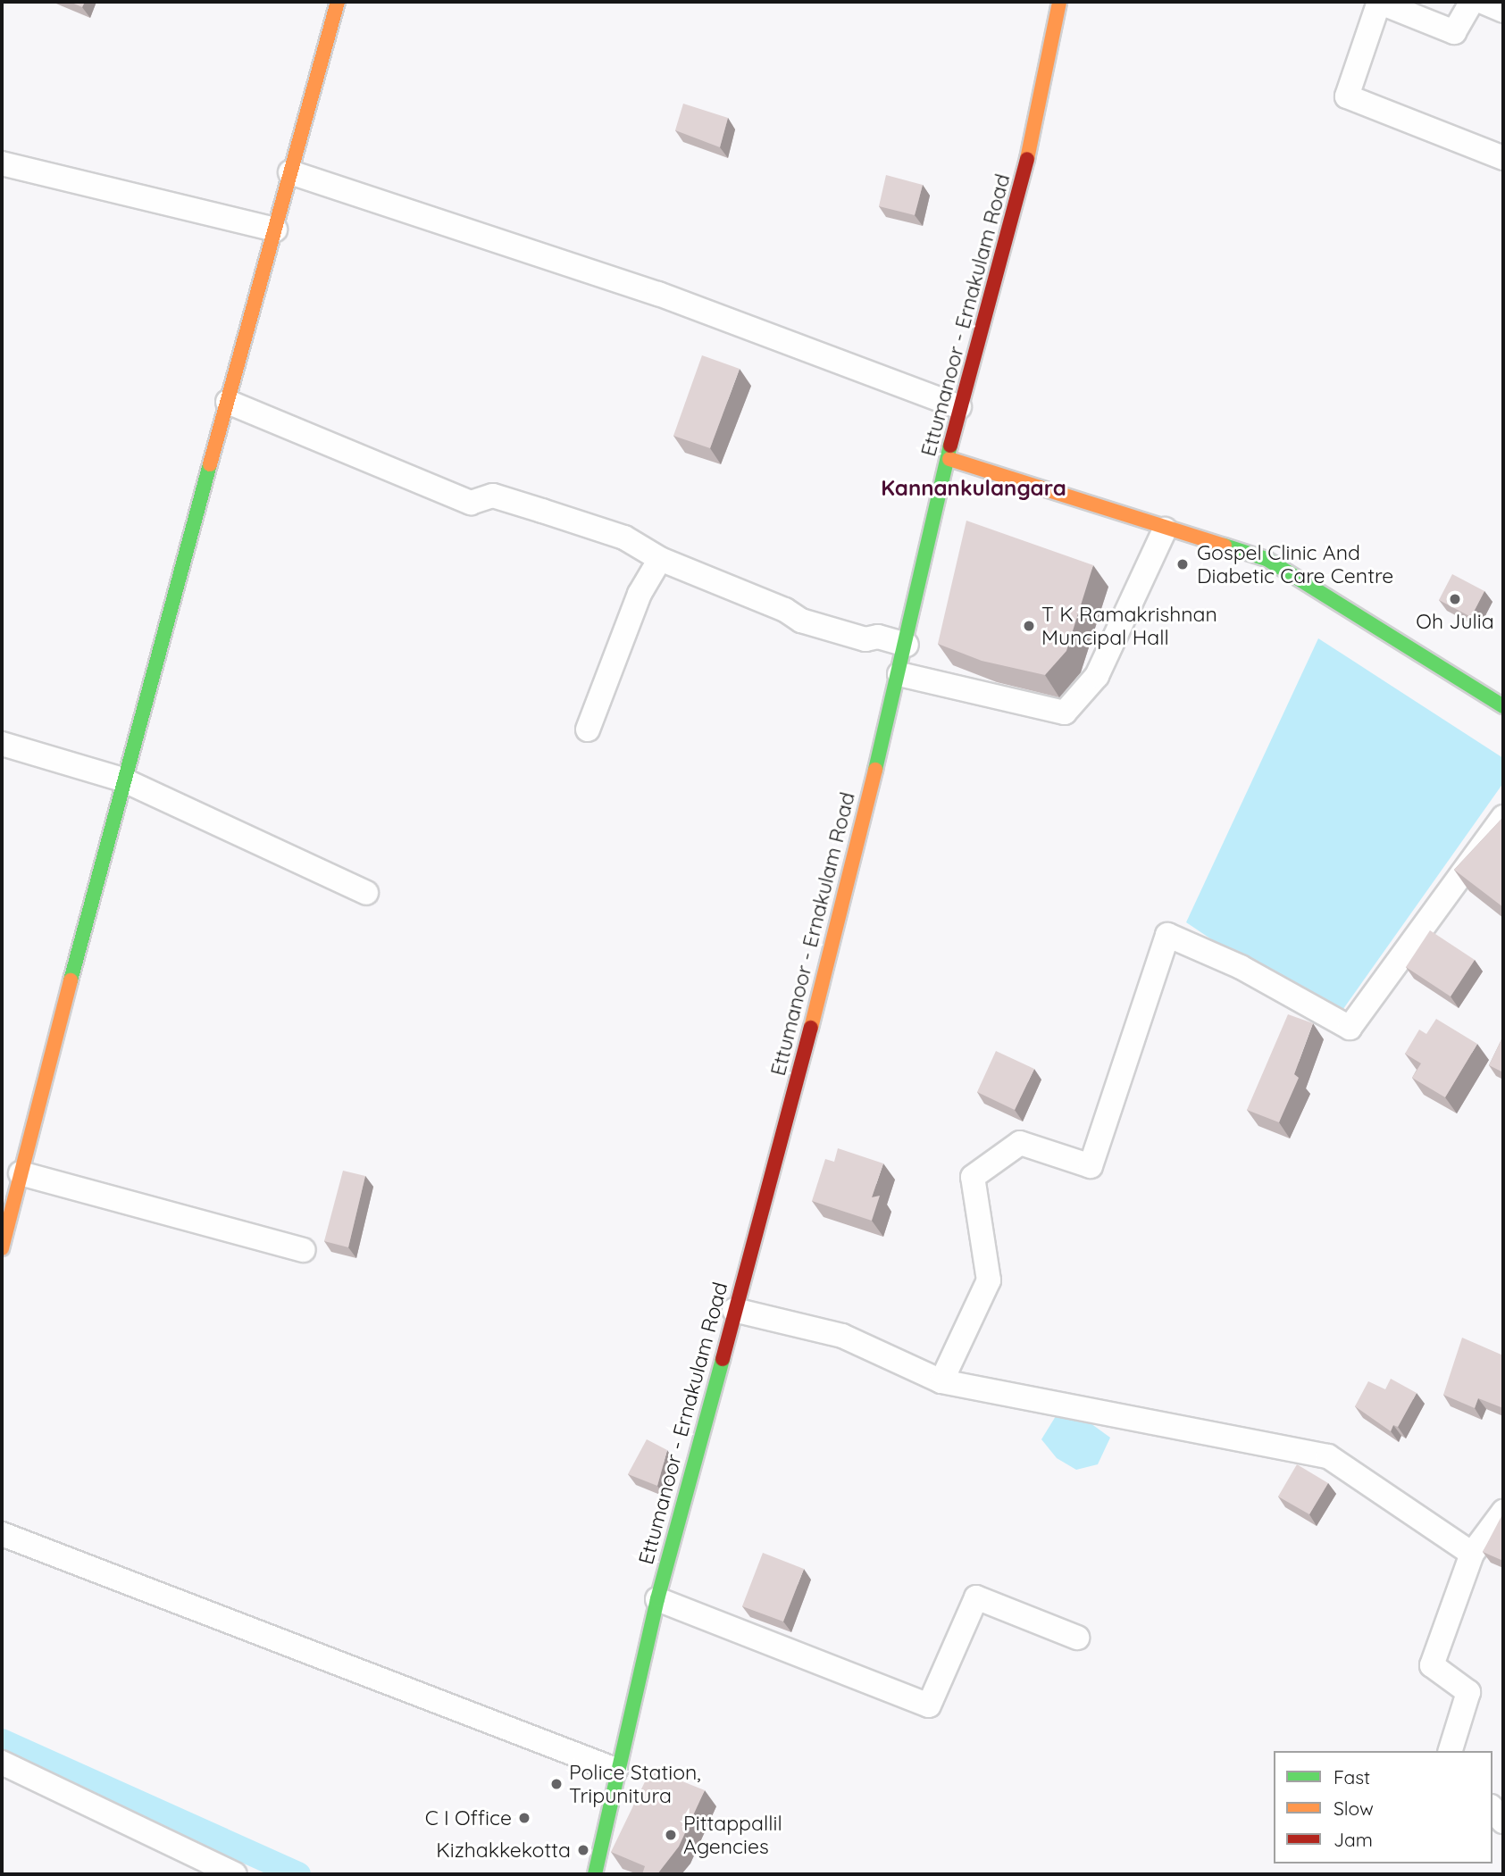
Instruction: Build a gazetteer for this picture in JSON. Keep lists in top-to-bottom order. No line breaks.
{"streets":{"main road":["Ettumanoor - Ernakulam Road"]},"districts":["Kannankulangara"],"places":["Gospel Clinic And Diabetic Care Centre","Oh Julia","T K Ramakrishnan Muncipal Hall","Police Station, Tripunitura","C I Office","Pittappallil Agencies","Kizhakkekotta"],"legend":["Fast","Slow","Jam"]}
